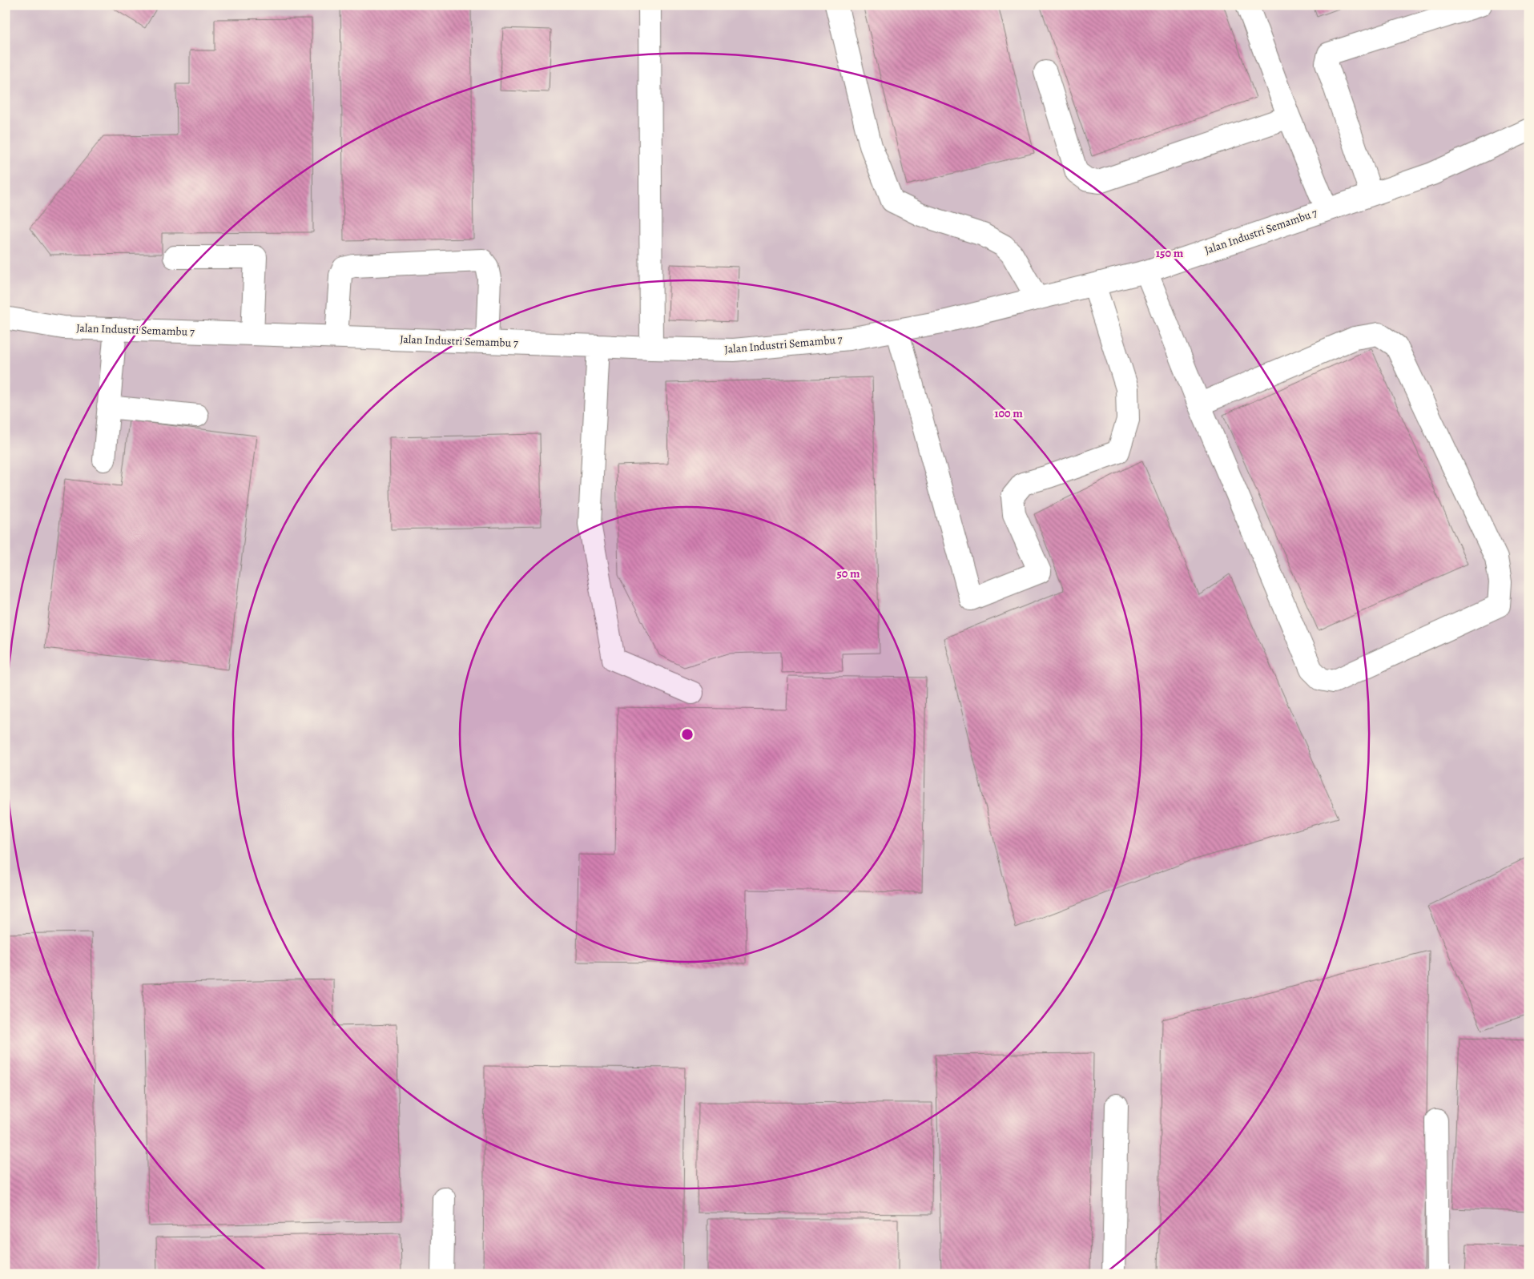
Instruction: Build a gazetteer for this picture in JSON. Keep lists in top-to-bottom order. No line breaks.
{"streets":{"street":["Jalan Industri Semambu 7"]},"rings":["150 m","100 m","50 m"]}
